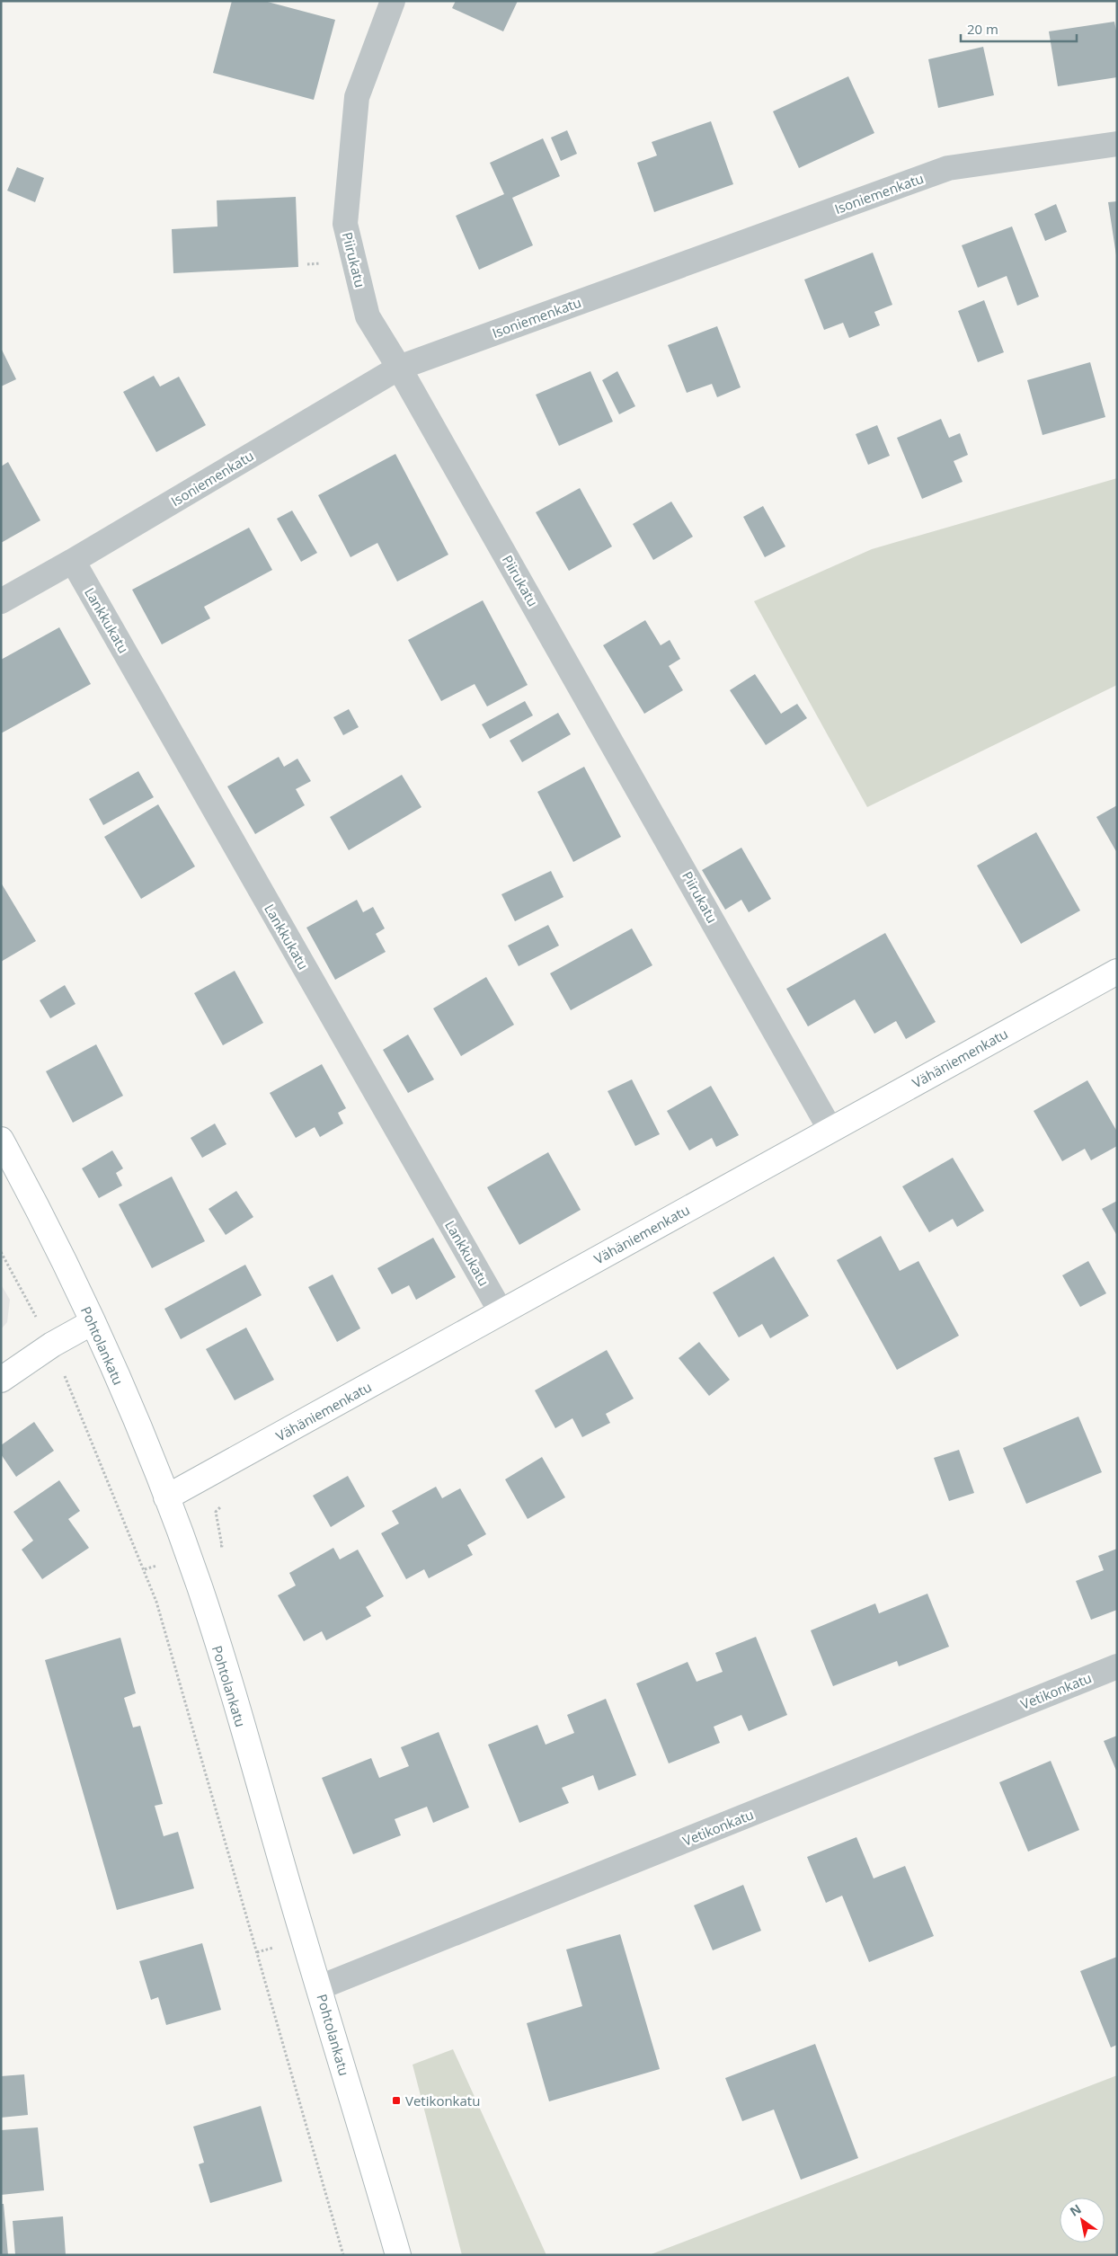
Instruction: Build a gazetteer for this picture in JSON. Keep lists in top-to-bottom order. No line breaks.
{"streets":{"street":["Isoniemenkatu","Piirukatu","Lankkukatu","Vähäniemenkatu","Pohtolankatu","Vetikonkatu"]},"crossings":[["Isoniemenkatu","Piirukatu"],["Isoniemenkatu","Lankkukatu"],["Piirukatu","Vähäniemenkatu"],["Lankkukatu","Vähäniemenkatu"],["Vähäniemenkatu","Pohtolankatu"],["Pohtolankatu","Vetikonkatu"]],"places":{"transit":["Vetikonkatu"]},"scale_bar":"20 m","north":"top left"}
